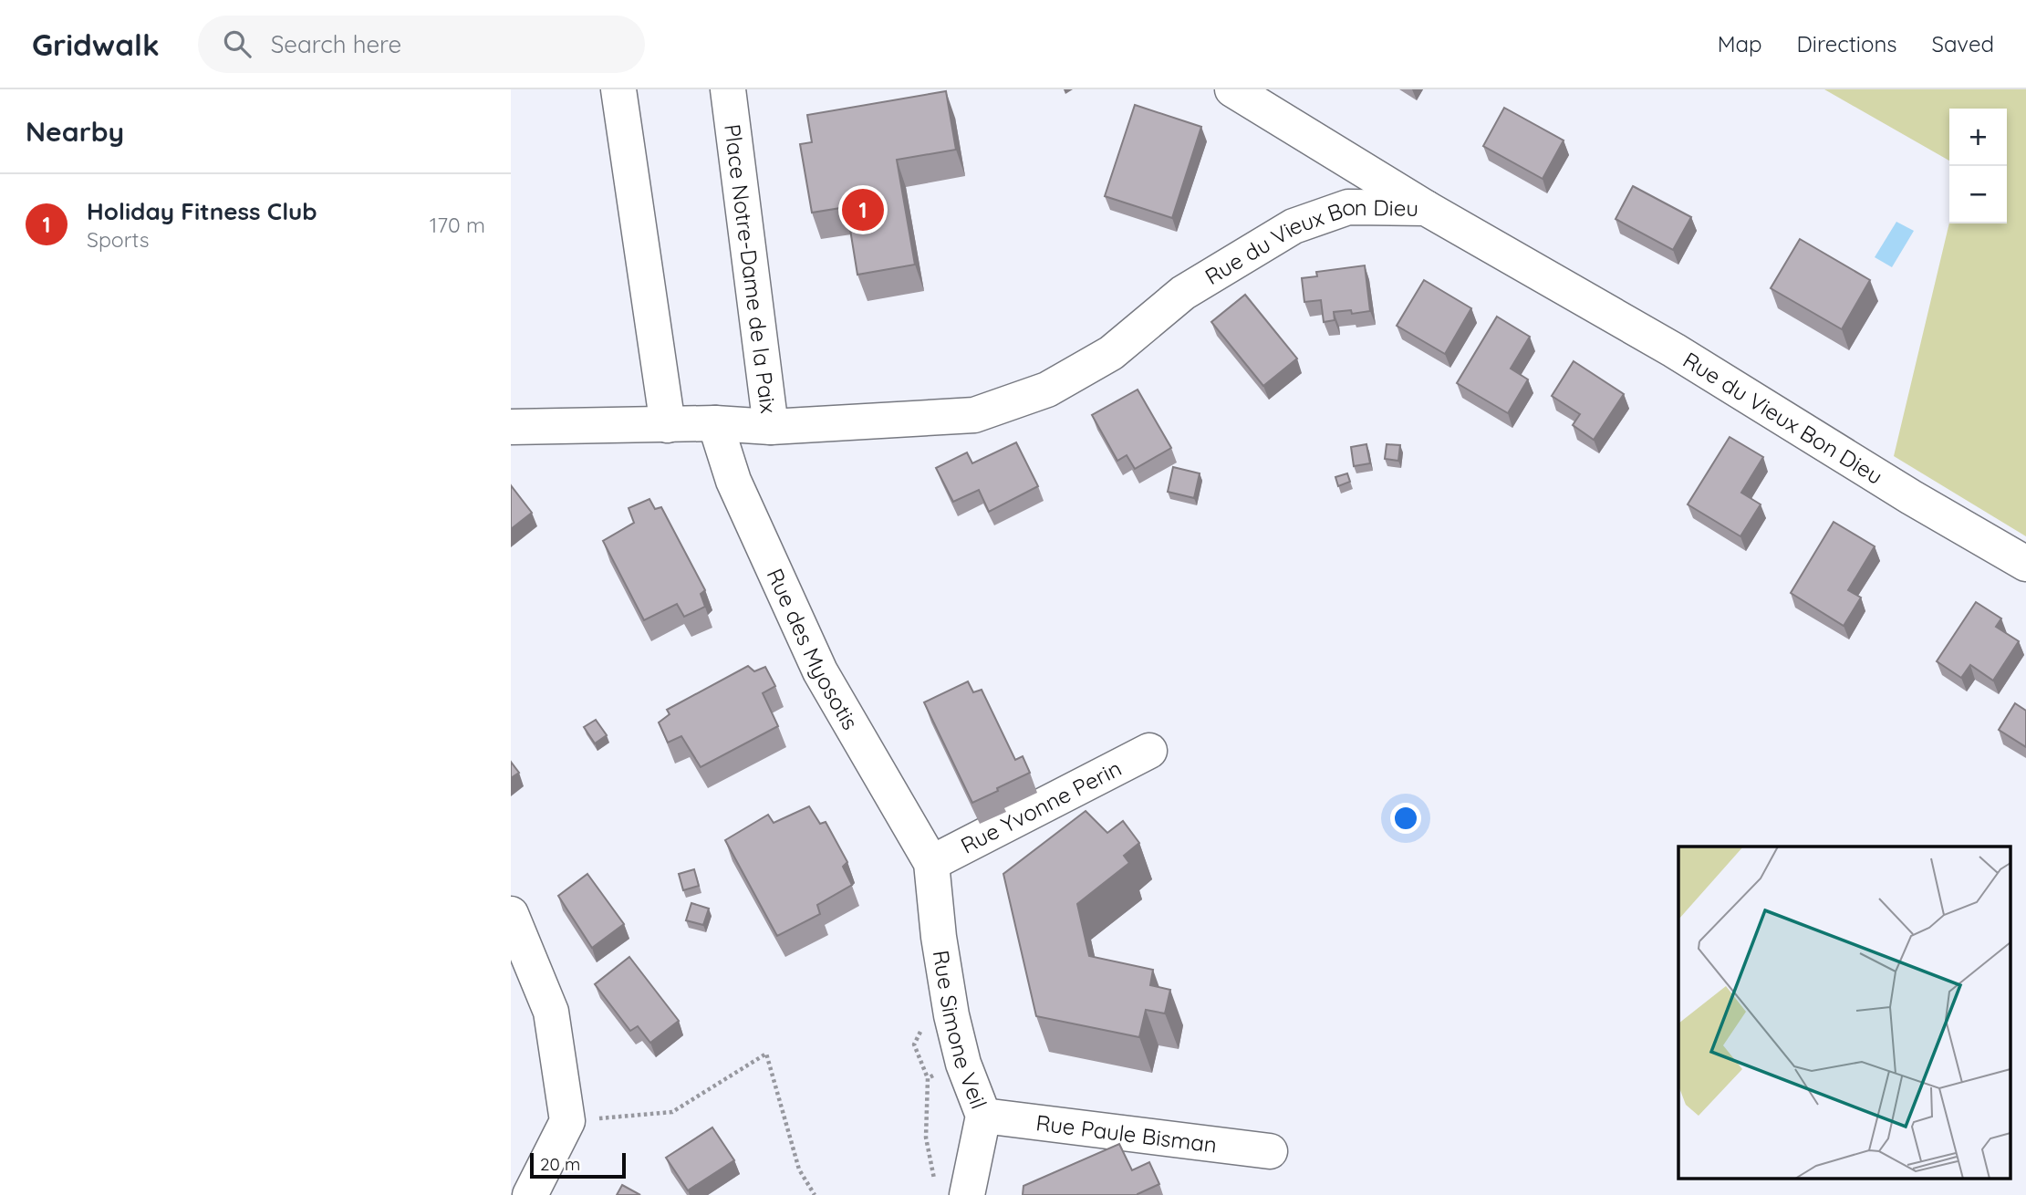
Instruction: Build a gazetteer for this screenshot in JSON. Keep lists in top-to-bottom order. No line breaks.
{"streets":{"street":["Rue du Vieux Bon Dieu","Place Notre-Dame de la Paix","Rue des Myosotis","Rue Yvonne Perin","Rue Simone Veil","Rue Paule Bisman"]},"crossings":[["Rue du Vieux Bon Dieu","Place Notre-Dame de la Paix"],["Place Notre-Dame de la Paix","Rue des Myosotis"],["Rue des Myosotis","Rue Yvonne Perin"],["Rue des Myosotis","Rue Simone Veil"],["Rue Yvonne Perin","Rue Simone Veil"],["Rue Simone Veil","Rue Paule Bisman"]],"scale_bar":"20 m","page":{"header":"Gridwalk","search":"Search here","nav":["Map","Directions","Saved"],"heading":"Nearby","map_buttons":["+","−"],"list":[{"mark":"1","name":"Holiday Fitness Club","note":"Sports","value":"170 m"}],"pins":"1","scale":"20 m"}}
